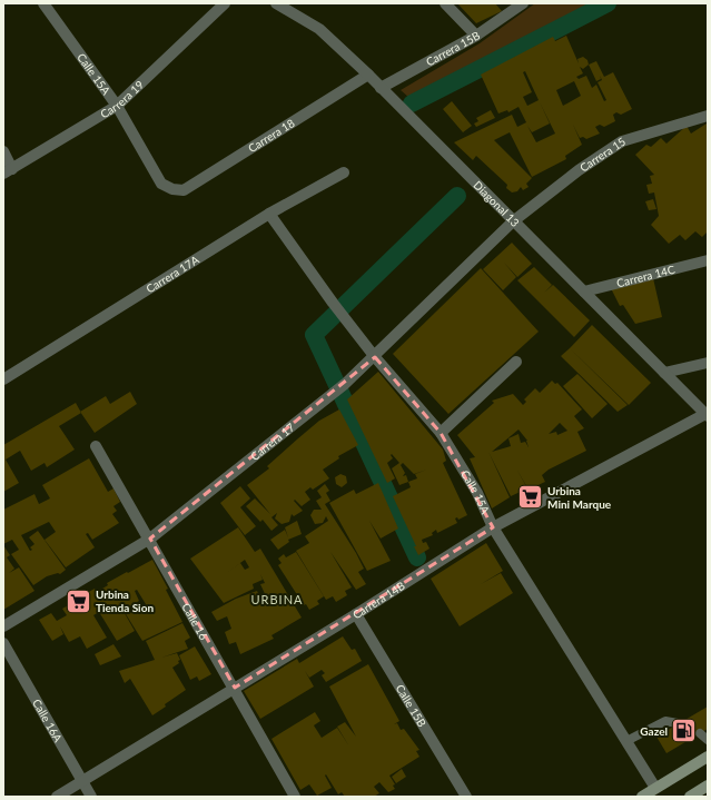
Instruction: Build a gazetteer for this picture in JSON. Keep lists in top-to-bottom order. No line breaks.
{"streets":{"street":["Carrera 15B","Calle 15A","Carrera 19","Carrera 18","Carrera 15","Diagonal 13","Carrera 17A","Carrera 14C","Carrera 17","Carrera 14B","Calle 16","Calle 15B","Calle 16A"]},"crossings":[["Carrera 15B","Diagonal 13"],["Calle 15A","Carrera 19"],["Calle 15A","Carrera 18"],["Calle 15A","Carrera 17A"],["Calle 15A","Carrera 17"],["Calle 15A","Carrera 14B"],["Carrera 18","Diagonal 13"],["Carrera 15","Diagonal 13"],["Carrera 15","Carrera 17"],["Diagonal 13","Carrera 14C"],["Diagonal 13","Carrera 17"],["Diagonal 13","Carrera 14B"],["Carrera 17","Calle 16"],["Carrera 14B","Calle 16"],["Carrera 14B","Calle 15B"],["Carrera 14B","Calle 16A"]],"districts":["URBINA"],"places":{"supermarket":["Urbina Mini Marque","Urbina Tienda Sion"],"fuel station":["Gazel"]}}
